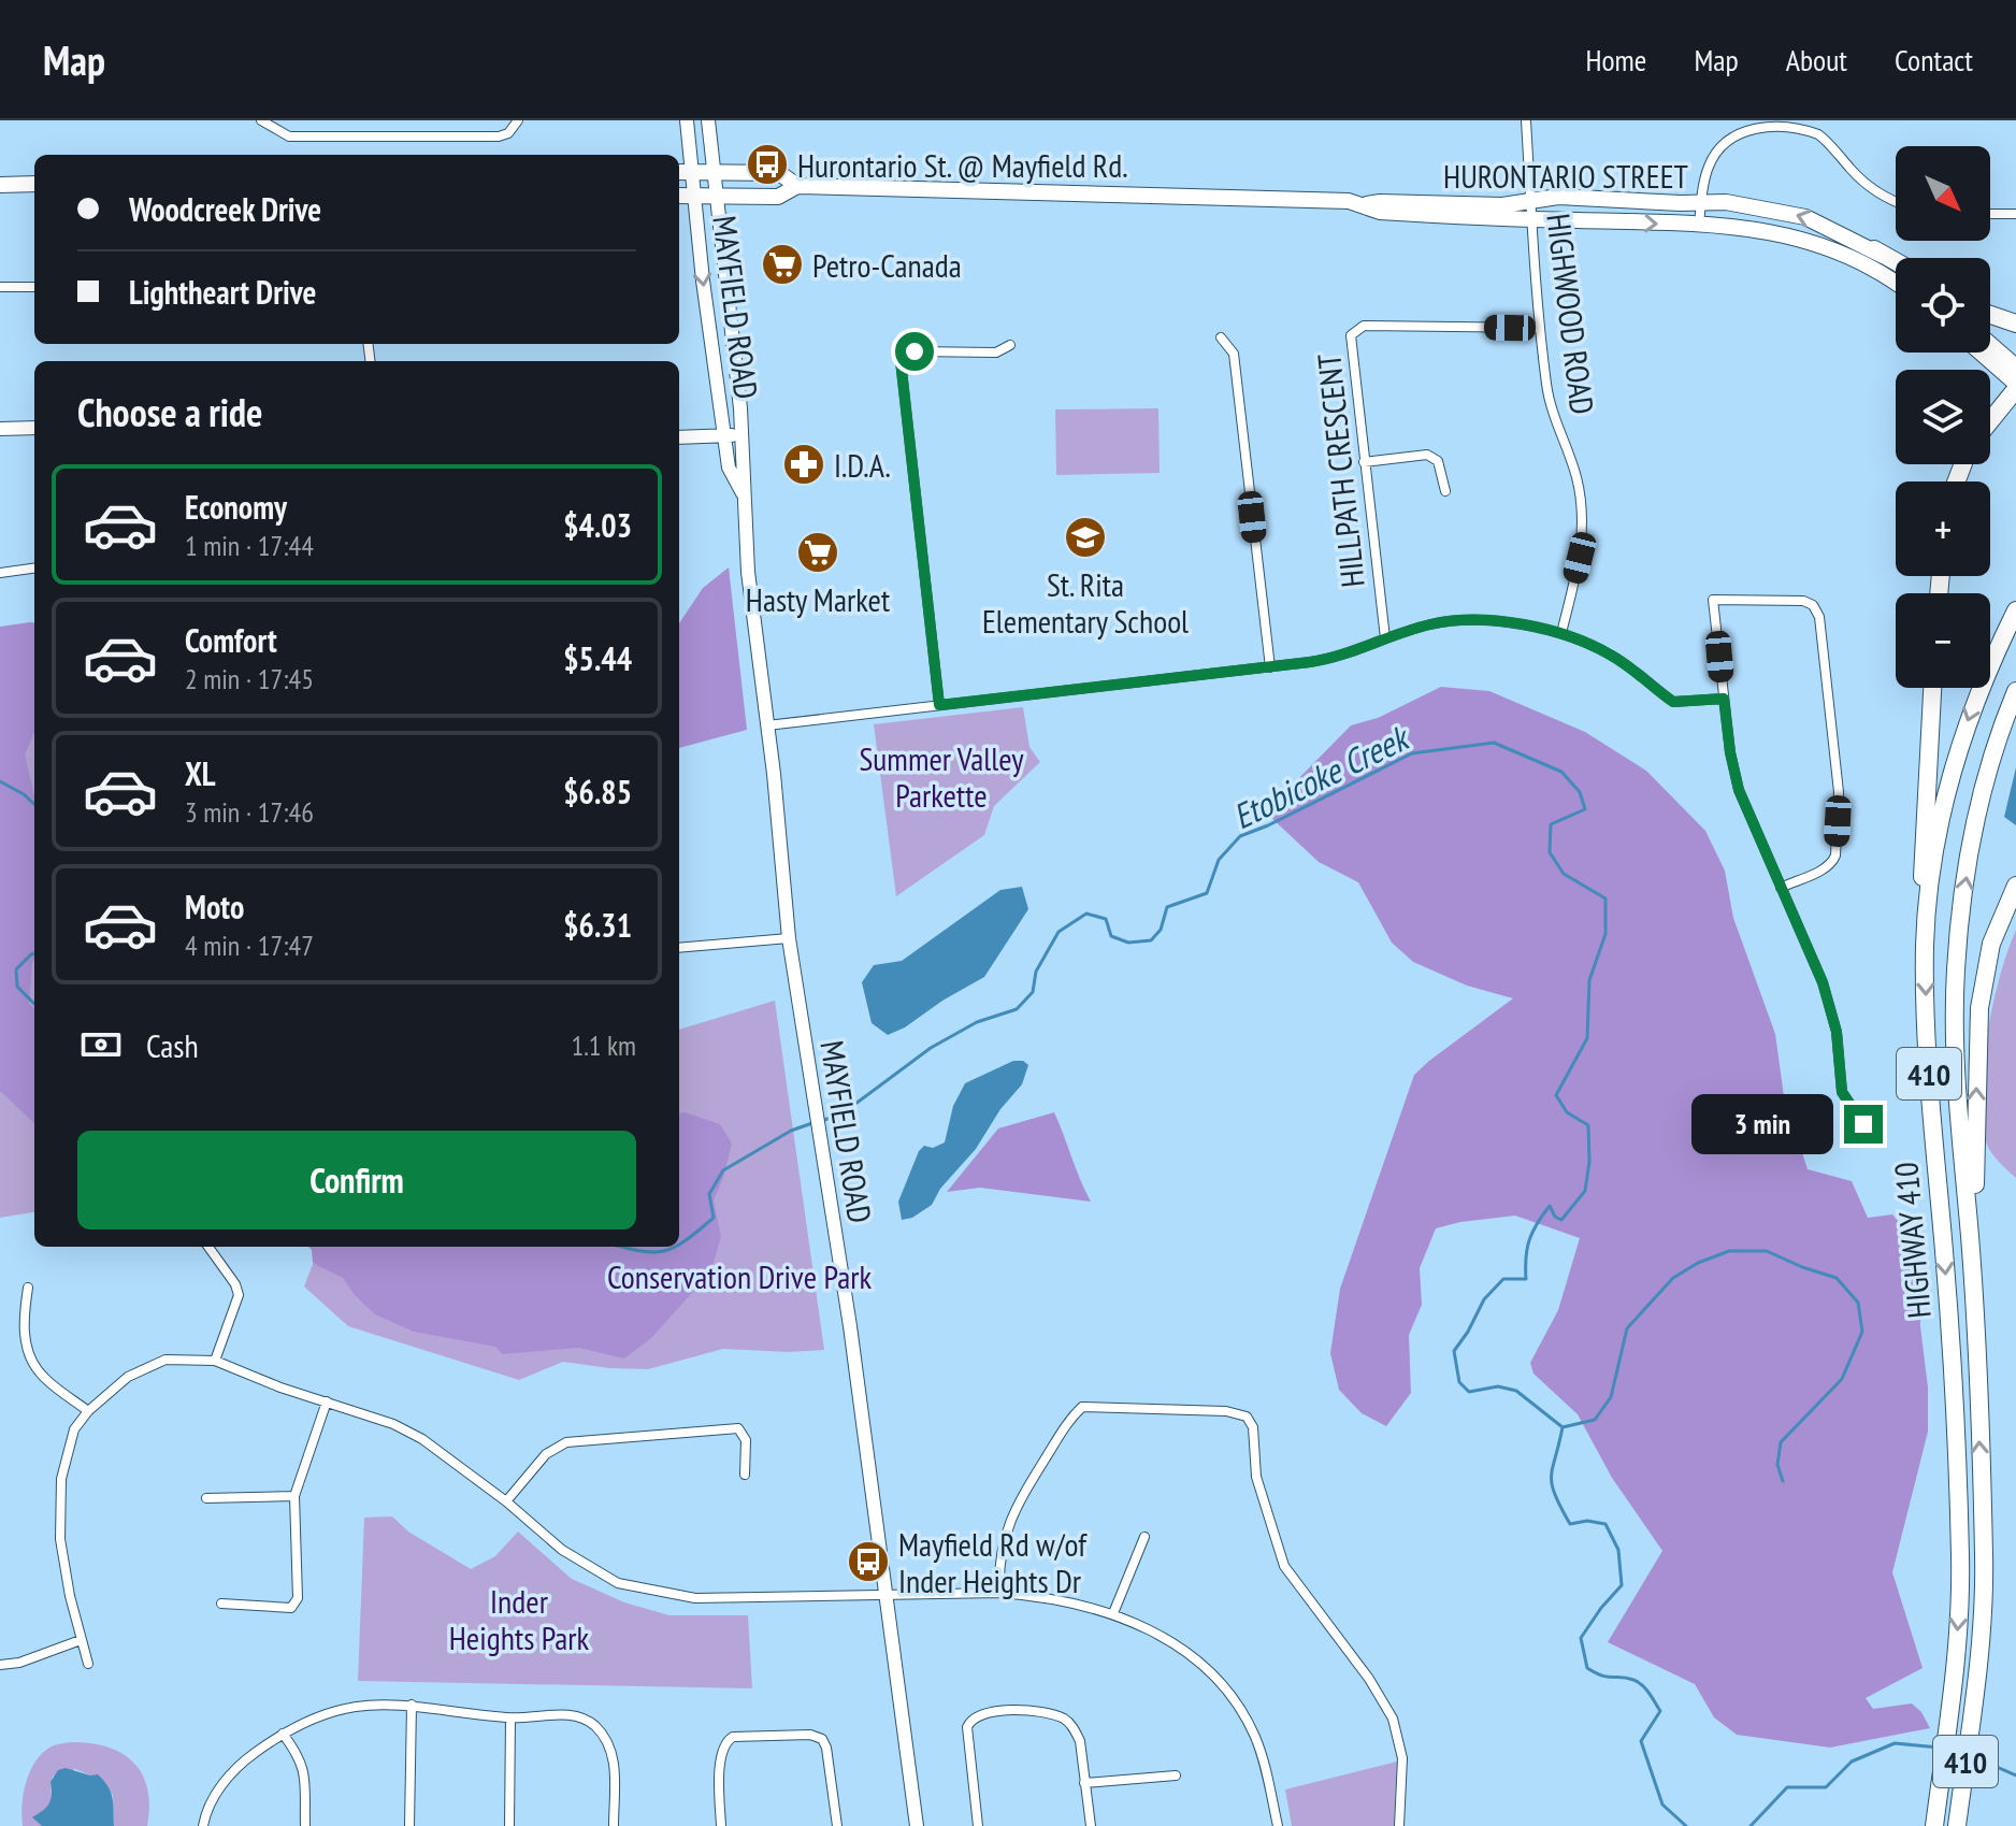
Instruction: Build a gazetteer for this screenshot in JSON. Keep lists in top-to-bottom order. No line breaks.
{"streets":{"highway":["410","HIGHWAY 410"],"main road":["HURONTARIO STREET","MAYFIELD ROAD"],"street":["HIGHWOOD ROAD","HILLPATH CRESCENT"]},"crossings":[["HURONTARIO STREET","MAYFIELD ROAD"],["HURONTARIO STREET","HIGHWOOD ROAD"],["HIGHWOOD ROAD","HILLPATH CRESCENT"]],"water":["Etobicoke Creek"],"parks":["Summer Valley Parkette","Conservation Drive Park","Inder Heights Park"],"places":{"bus stop":["Hurontario St. @ Mayfield Rd.","Mayfield Rd w/of Inder Heights Dr"],"supermarket":["Petro-Canada","Hasty Market"],"pharmacy":["I.D.A."],"school or university":["St. Rita Elementary School"]},"north":"bottom right","page":{"header":"Map","nav":["Home","Map","About","Contact"],"map_buttons":["+","−"],"banner":["Woodcreek Drive","Lightheart Drive"],"heading":"Choose a ride","list":[{"name":"Economy","note":"1 min · 17:44","value":"$4.03"},{"name":"Comfort","note":"2 min · 17:45","value":"$5.44"},{"name":"XL","note":"3 min · 17:46","value":"$6.85"},{"name":"Moto","note":"4 min · 17:47","value":"$6.31"}],"pay":["Cash","1.1 km"],"bubble":"3 min","buttons":"Confirm"}}
